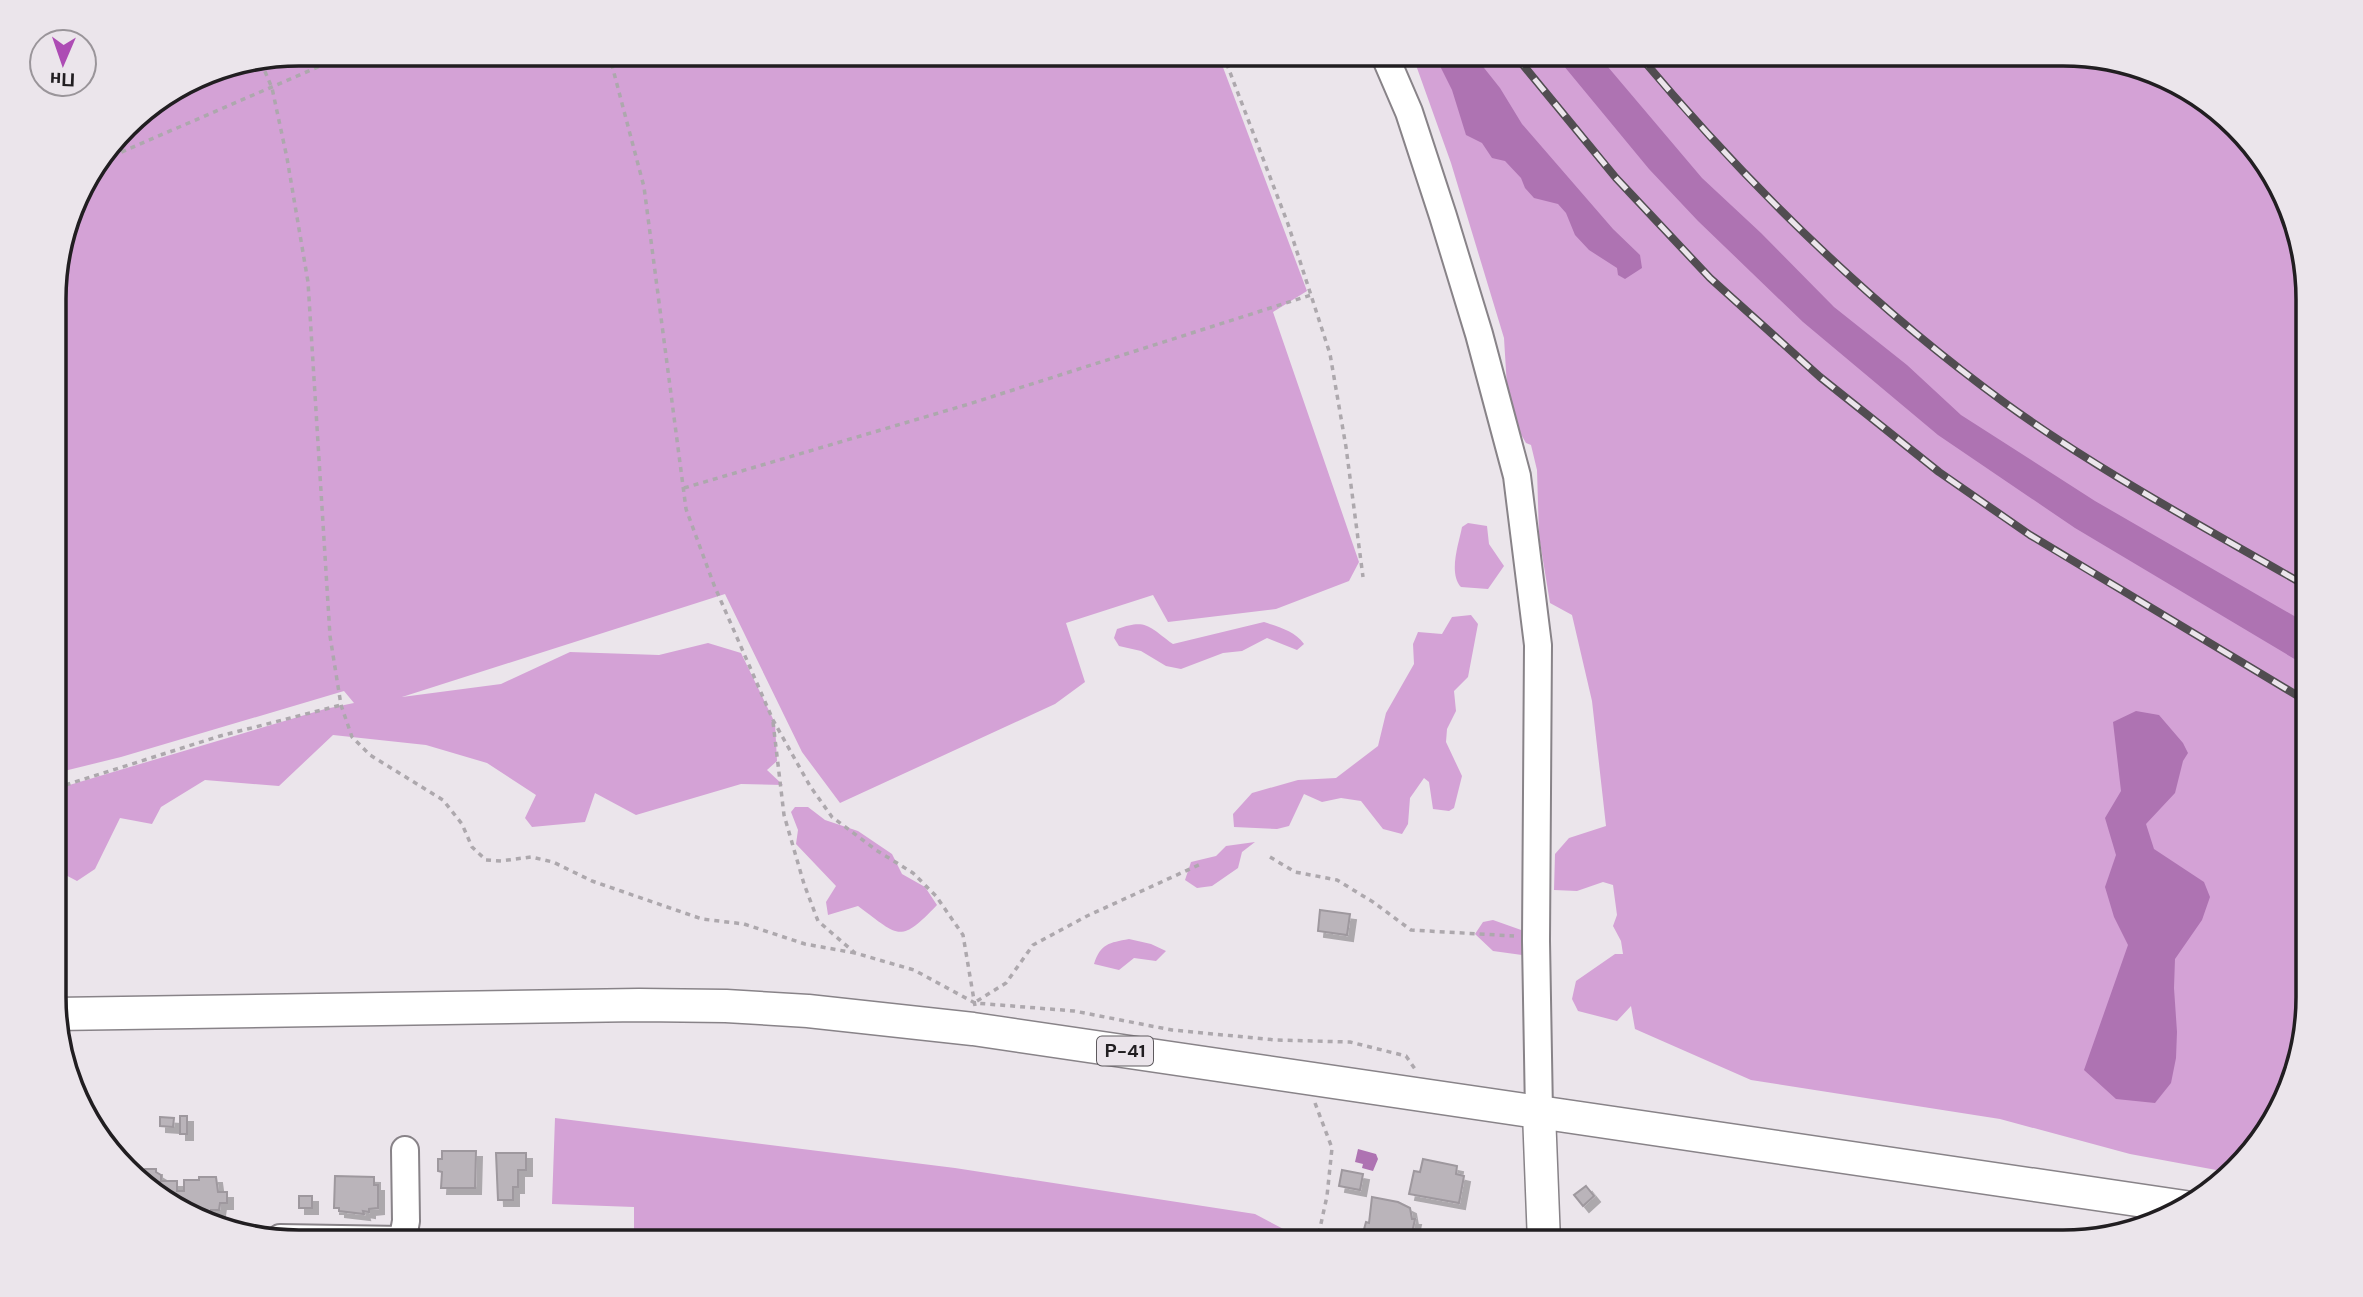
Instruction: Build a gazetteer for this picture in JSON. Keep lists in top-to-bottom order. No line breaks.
{"streets":{"main road":["Р-41"]},"north":"bottom"}
